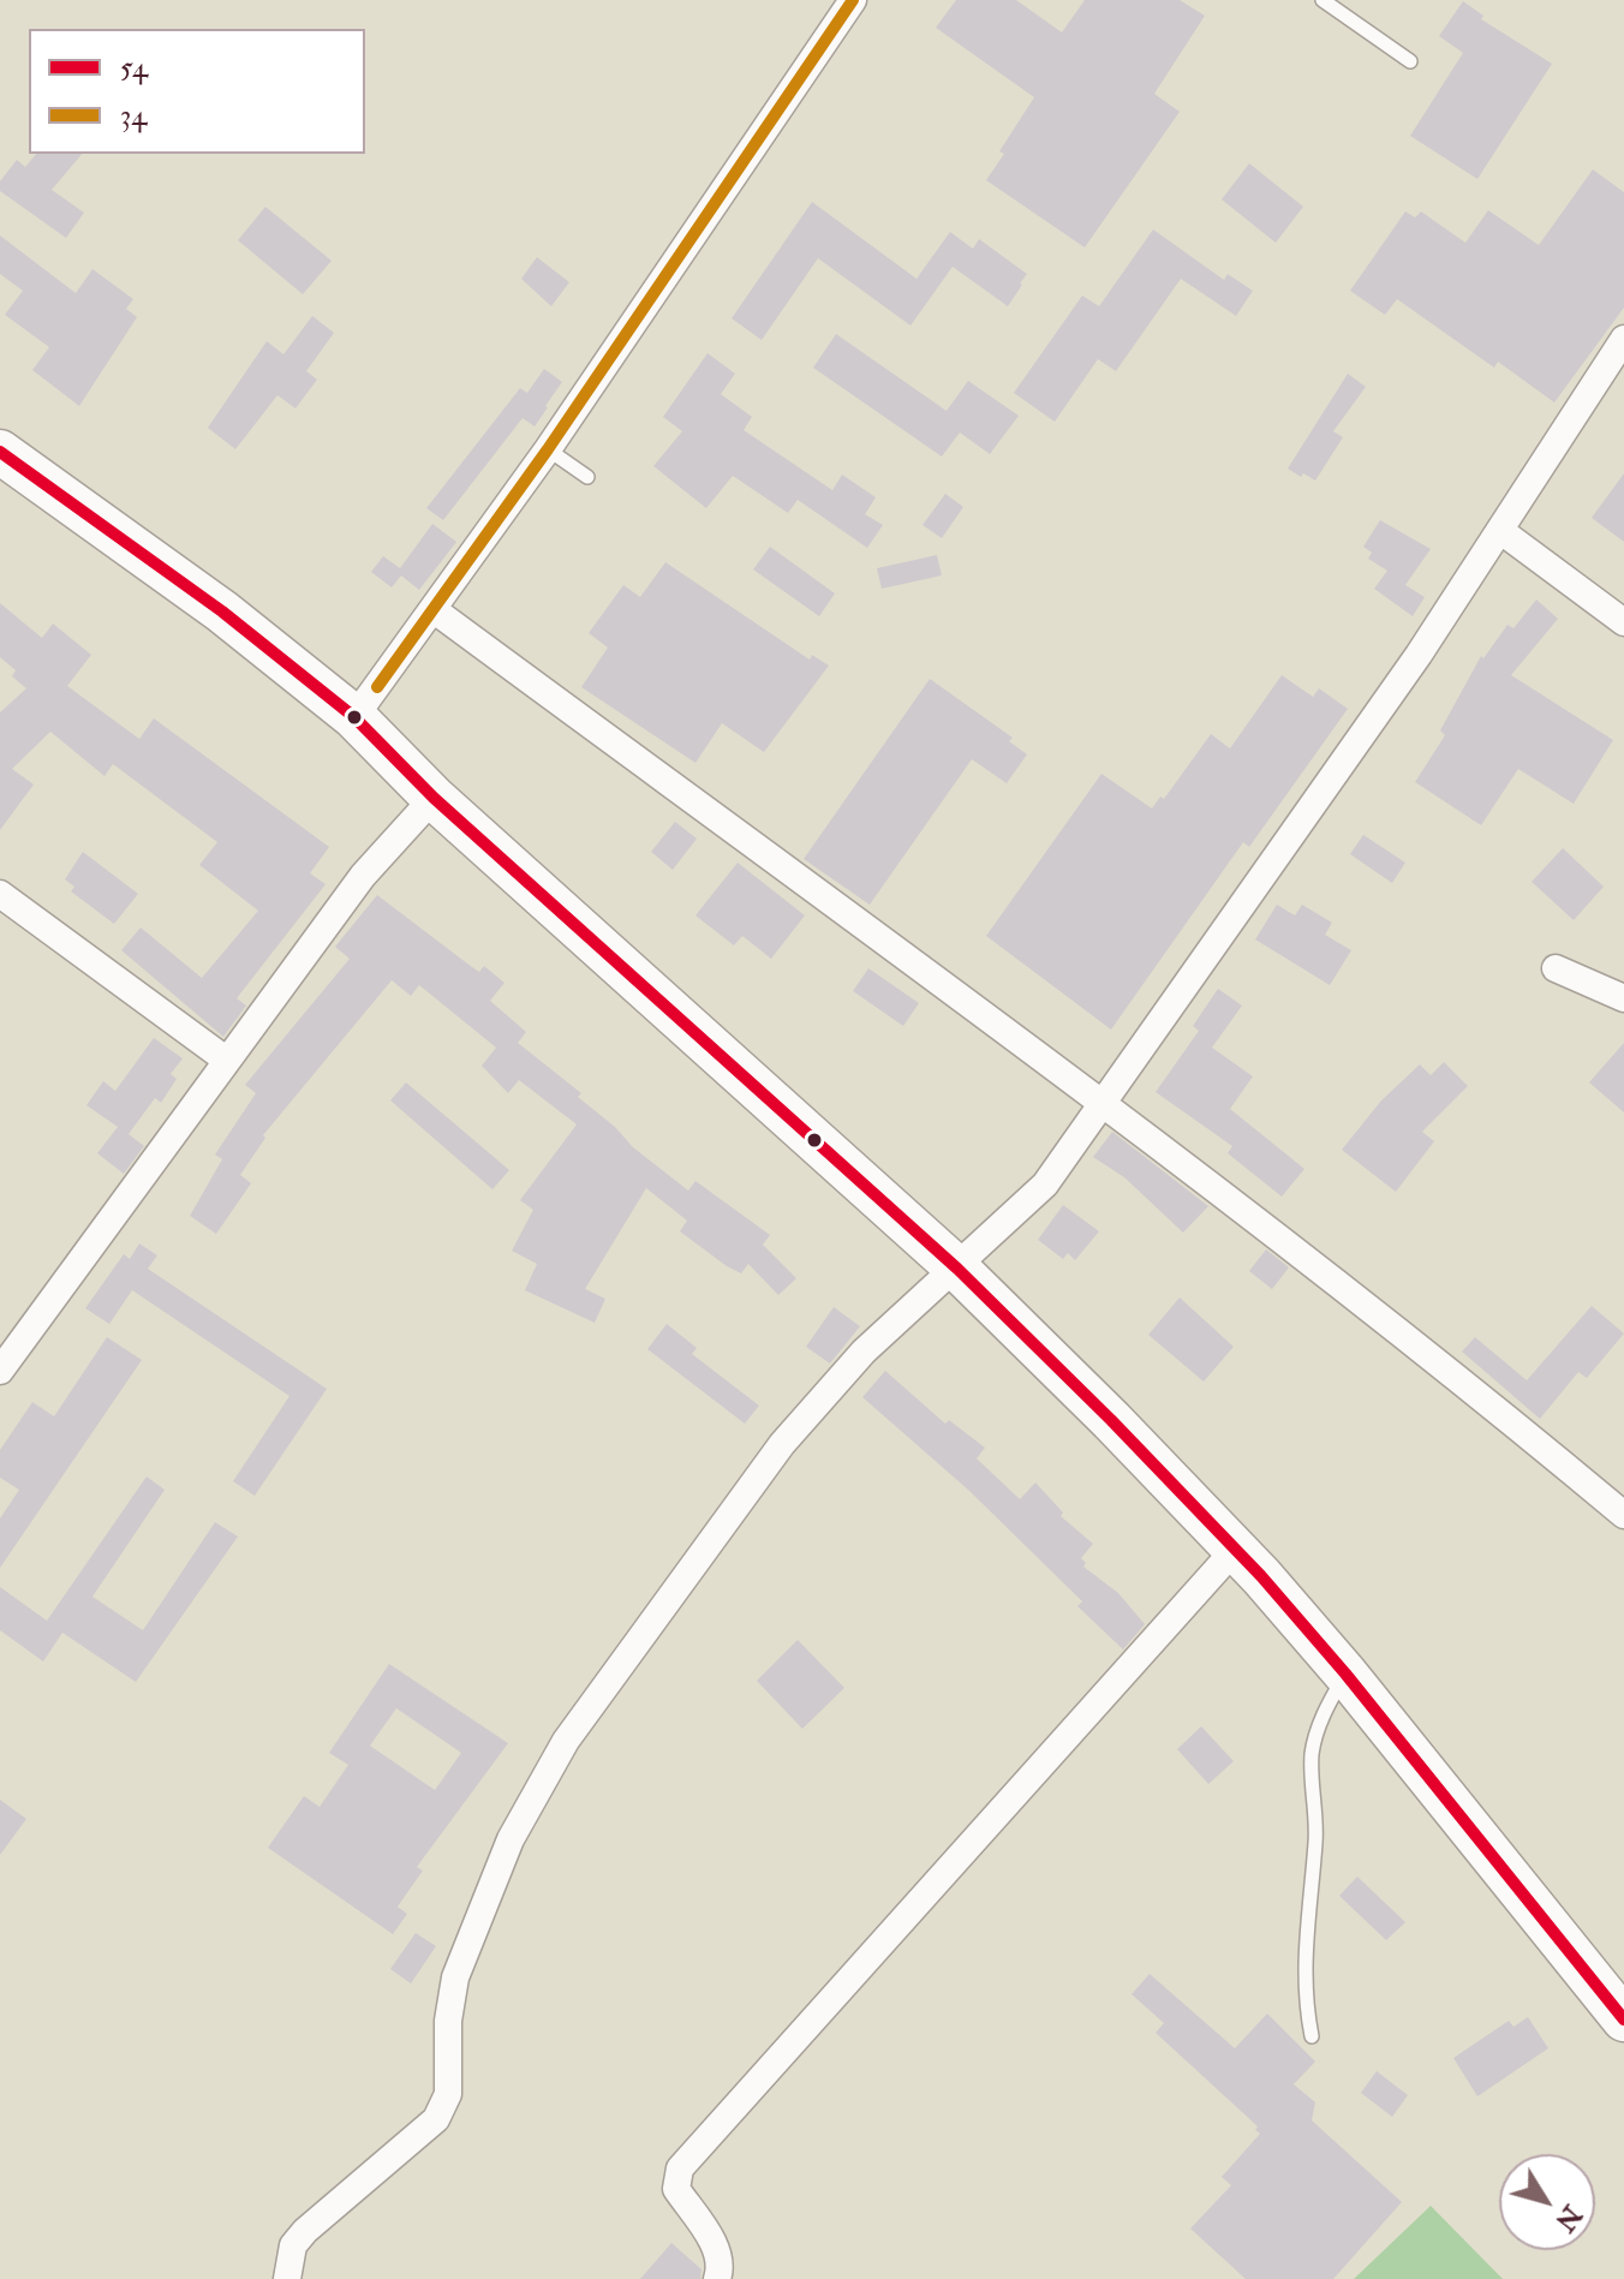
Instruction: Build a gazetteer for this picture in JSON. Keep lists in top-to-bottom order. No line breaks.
{"lines":["transit line 34","transit line 54"],"legend":["54","34"],"north":"bottom right"}
